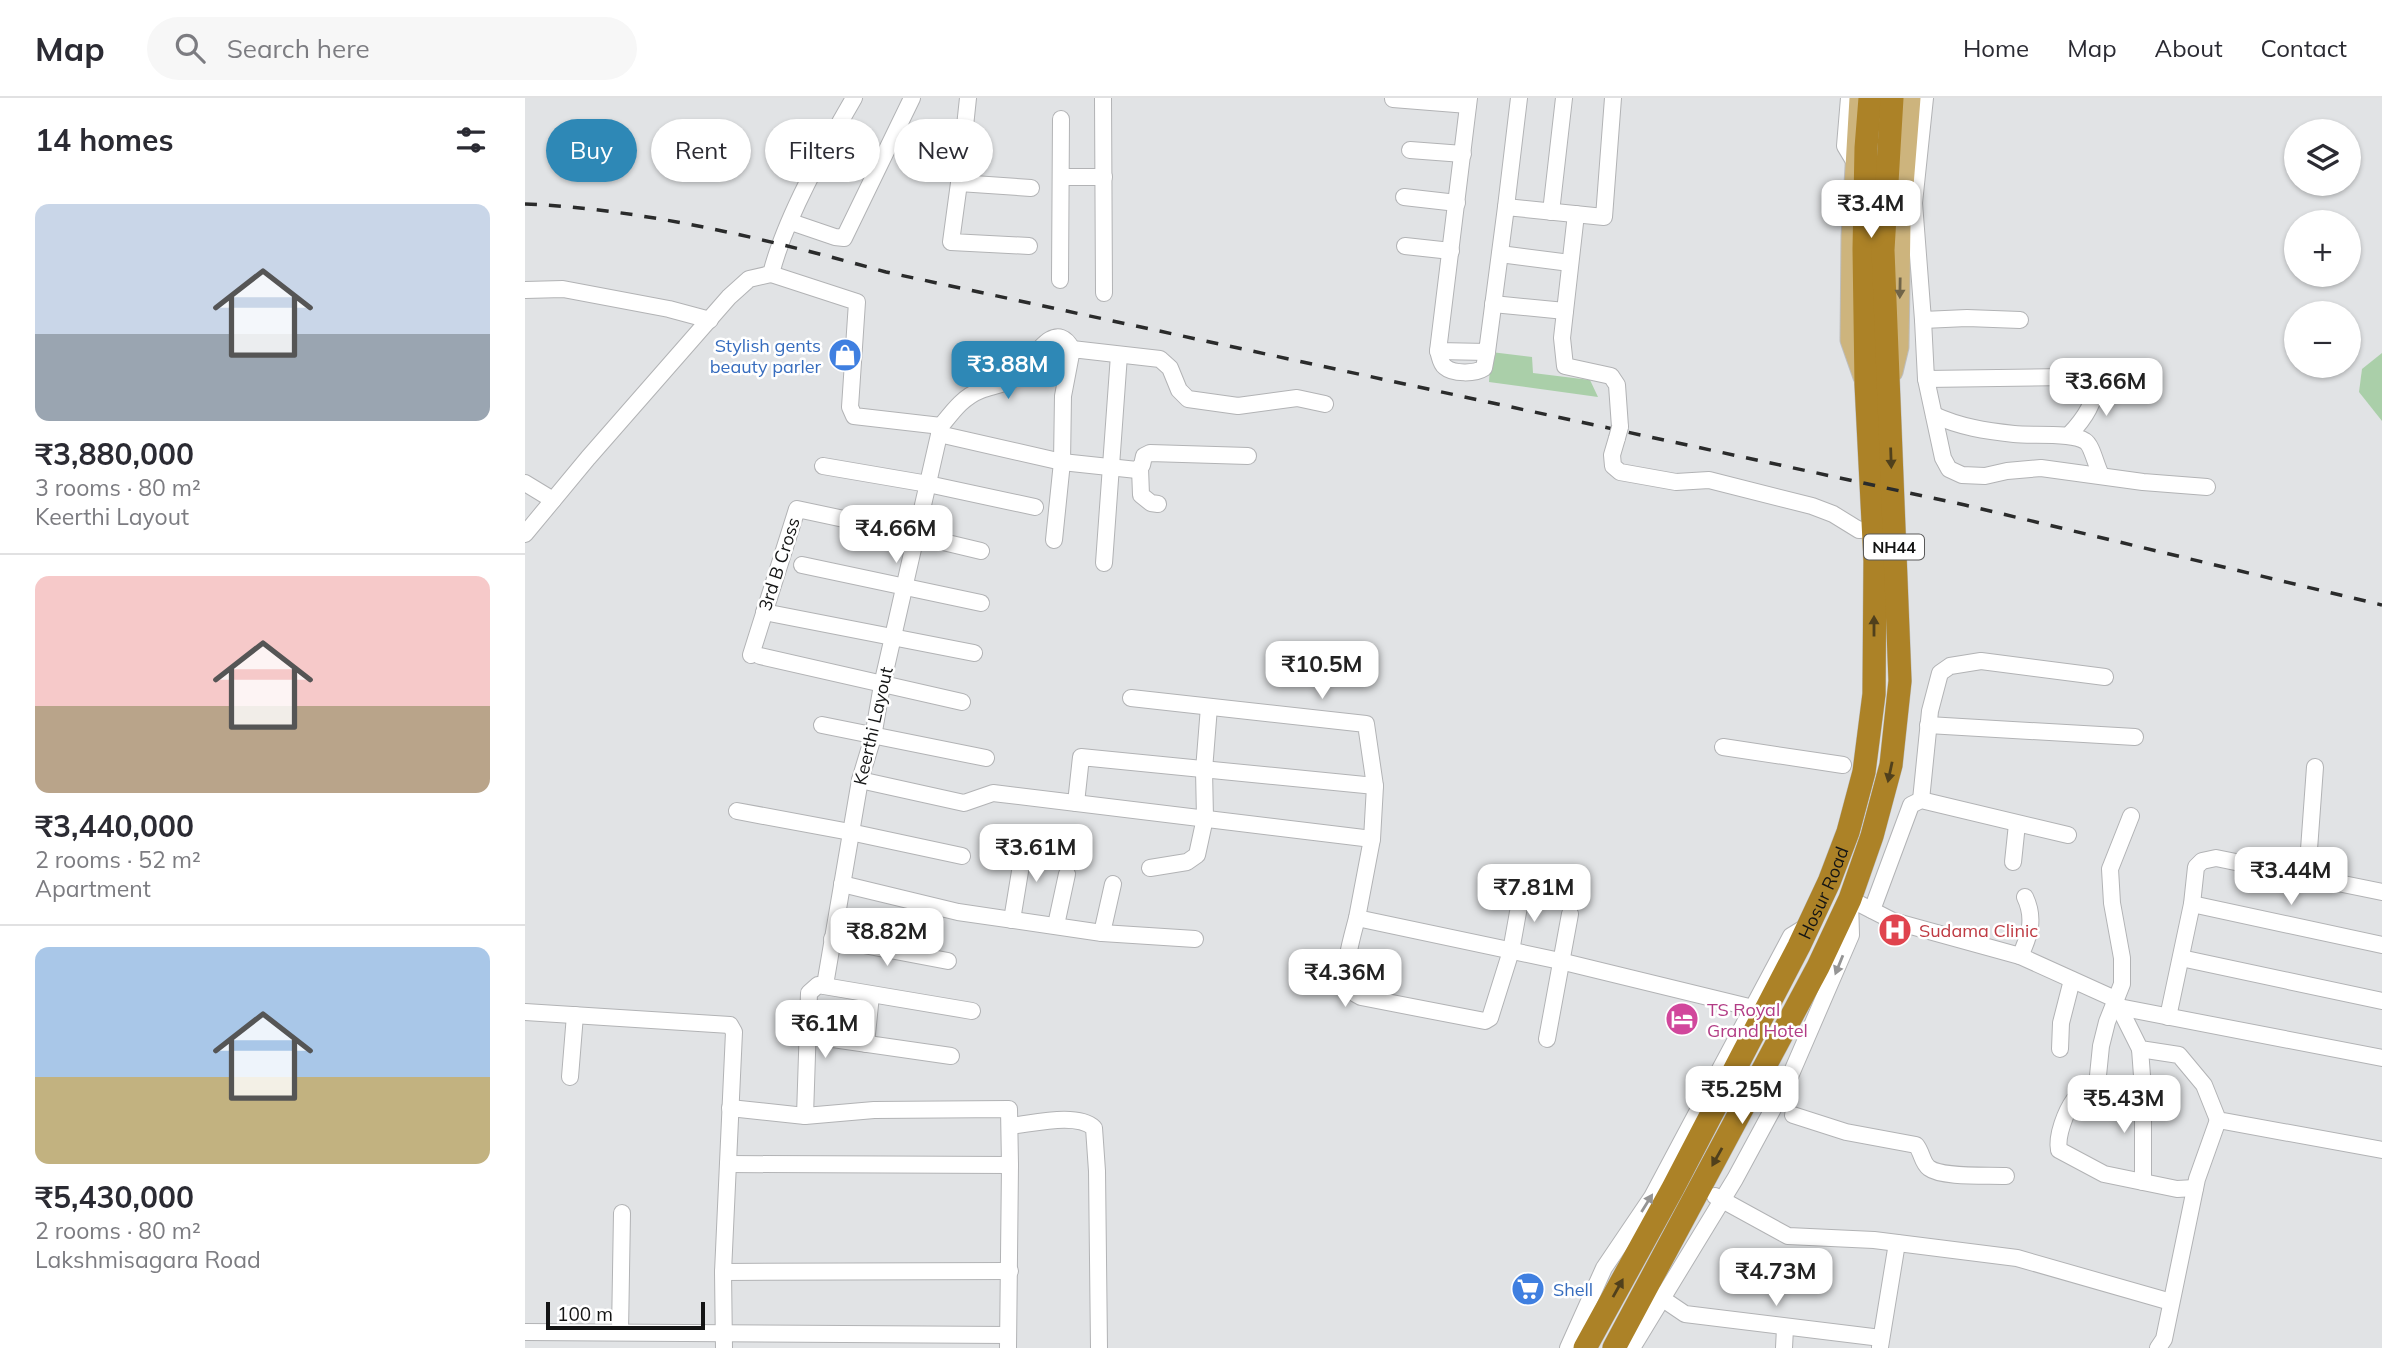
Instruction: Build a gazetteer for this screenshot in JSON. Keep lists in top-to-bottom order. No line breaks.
{"streets":{"highway":["NH44","Hosur Road"],"street":["3rd B Cross","Keerthi Layout"]},"crossings":[["NH44","Hosur Road"],["3rd B Cross","Keerthi Layout"]],"places":{"shop":["Stylish gents beauty parler"],"hospital":["Sudama Clinic"],"hotel":["TS Royal Grand Hotel"],"supermarket":["Shell"]},"scale_bar":"100 m","page":{"header":"Map","search":"Search here","nav":["Home","Map","About","Contact"],"heading":"14 homes","map_buttons":["+","−"],"chip":["Buy","Rent","Filters","New"],"price":["₹3.4M","₹3.88M","₹3.66M","₹4.66M","₹10.5M","₹3.61M","₹3.44M","₹7.81M","₹8.82M","₹4.36M","₹6.1M","₹5.25M","₹5.43M","₹4.73M"],"list":[{"name":"₹3,880,000","note":"3 rooms · 80 m² · Keerthi Layout"},{"name":"₹3,440,000","note":"2 rooms · 52 m² · Apartment"},{"name":"₹5,430,000","note":"2 rooms · 80 m² · Lakshmisagara Road"}],"scale":"100 m"}}
